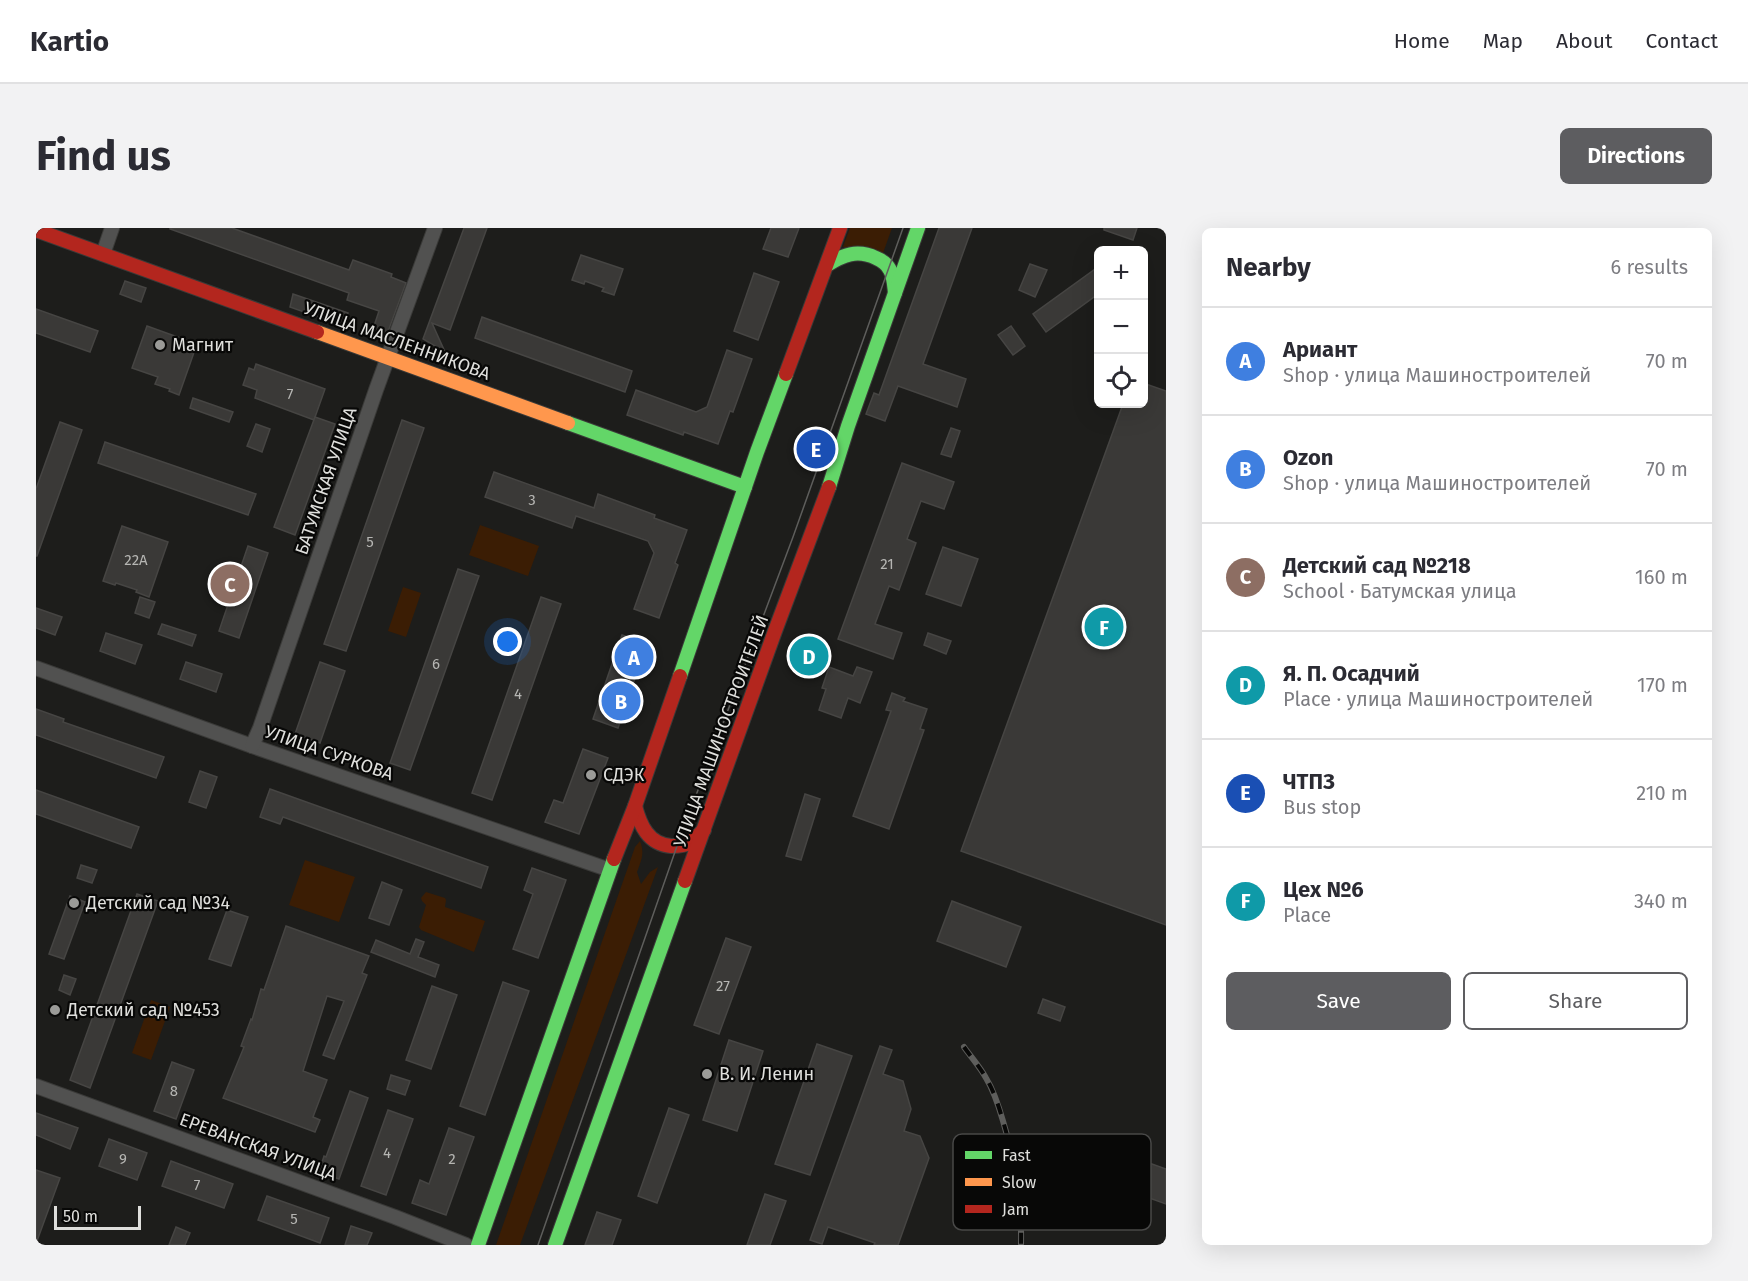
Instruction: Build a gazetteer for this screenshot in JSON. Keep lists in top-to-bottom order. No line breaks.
{"streets":{"main road":["УЛИЦА МАСЛЕННИКОВА","УЛИЦА МАШИНОСТРОИТЕЛЕЙ"],"street":["БАТУМСКАЯ УЛИЦА","УЛИЦА СУРКОВА","ЕРЕВАНСКАЯ УЛИЦА"]},"crossings":[["УЛИЦА МАСЛЕННИКОВА","БАТУМСКАЯ УЛИЦА"],["БАТУМСКАЯ УЛИЦА","УЛИЦА СУРКОВА"]],"places":["Магнит","СДЭК","Детский сад №34","Детский сад №453","В. И. Ленин"],"house_numbers":["7","3","5","22А","21","6","4","27","8","4","9","2","7","5"],"legend":["Fast","Slow","Jam"],"scale_bar":"50 m","page":{"header":"Kartio","nav":["Home","Map","About","Contact"],"buttons":["Directions",["Save","Share"]],"title":"Find us","heading":["Nearby","6 results"],"map_buttons":["+","−"],"list":[{"mark":"A","name":"Ариант","note":"Shop · улица Машиностроителей","value":"70 m"},{"mark":"B","name":"Ozon","note":"Shop · улица Машиностроителей","value":"70 m"},{"mark":"C","name":"Детский сад №218","note":"School · Батумская улица","value":"160 m"},{"mark":"D","name":"Я. П. Осадчий","note":"Place · улица Машиностроителей","value":"170 m"},{"mark":"E","name":"ЧТПЗ","note":"Bus stop","value":"210 m"},{"mark":"F","name":"Цех №6","note":"Place","value":"340 m"}],"pins":["E","C","F","D","A","B"],"scale":"50 m"}}
